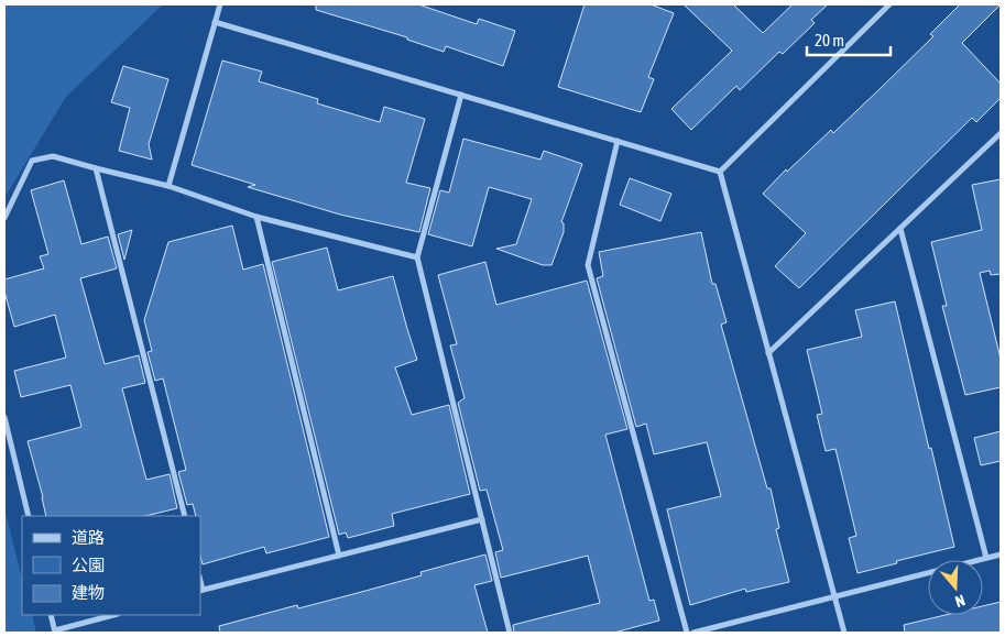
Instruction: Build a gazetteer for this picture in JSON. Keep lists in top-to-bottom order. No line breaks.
{"legend":["道路","公園","建物"],"scale_bar":"20 m","north":"bottom"}
